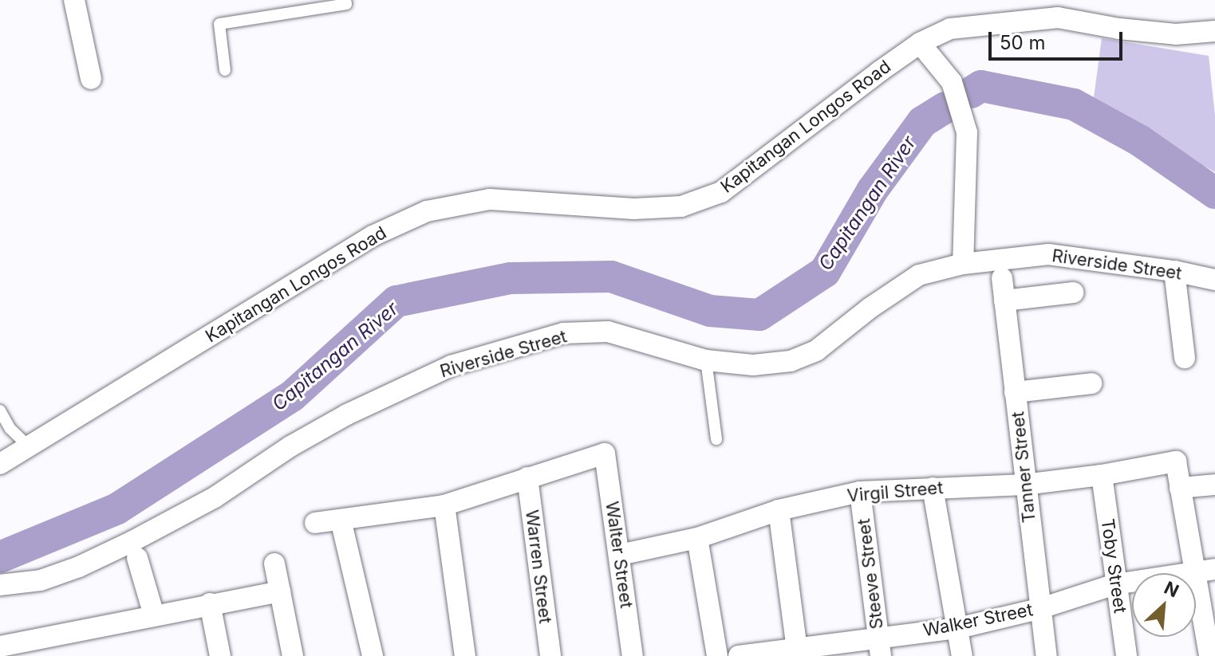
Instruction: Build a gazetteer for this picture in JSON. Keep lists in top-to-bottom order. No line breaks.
{"streets":{"street":["Kapitangan Longos Road","Riverside Street","Tanner Street","Virgil Street","Walter Street","Toby Street","Warren Street","Steeve Street","Walker Street"]},"crossings":[["Tanner Street","Virgil Street"],["Tanner Street","Walker Street"],["Virgil Street","Walter Street"],["Virgil Street","Toby Street"],["Virgil Street","Steeve Street"],["Walter Street","Warren Street"],["Toby Street","Walker Street"],["Steeve Street","Walker Street"]],"water":["Capitangan River"],"scale_bar":"50 m","north":"top right"}
